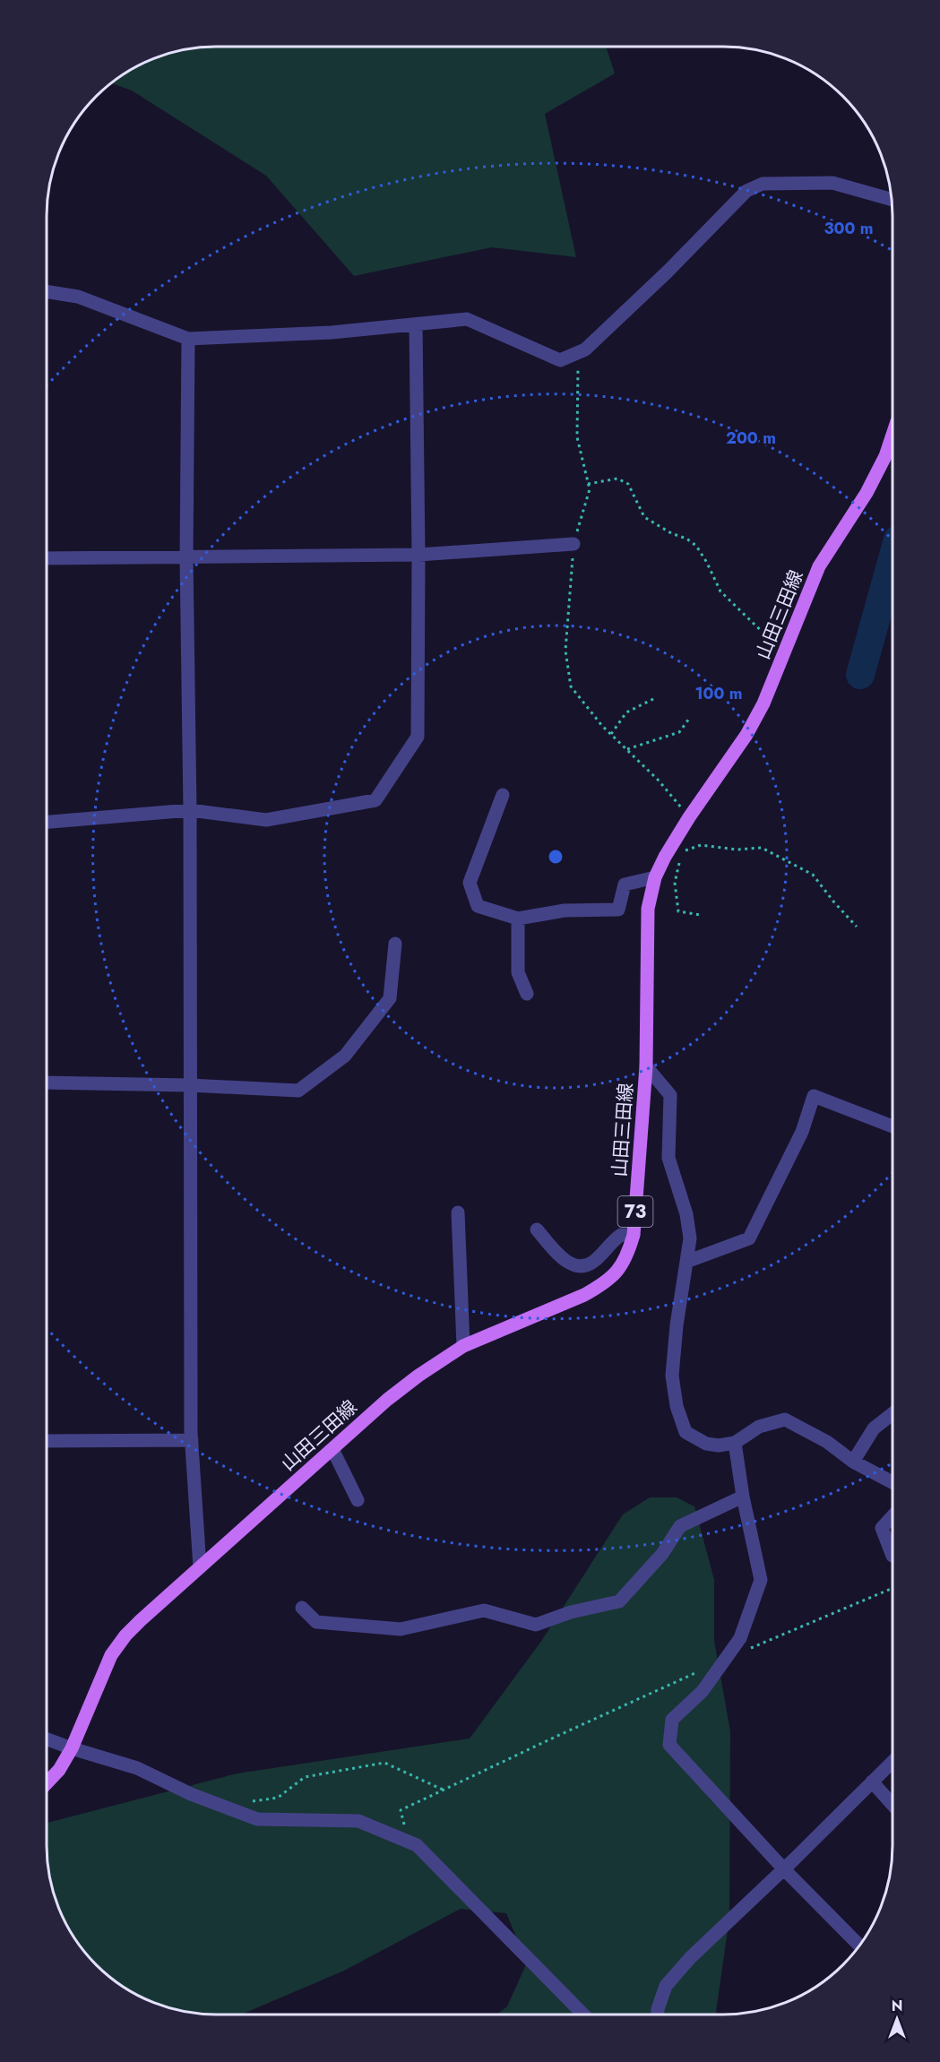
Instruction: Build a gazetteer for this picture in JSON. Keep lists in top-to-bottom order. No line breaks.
{"streets":{"main road":["山田三田線","73"]},"north":"top","rings":["300 m","200 m","100 m"]}
